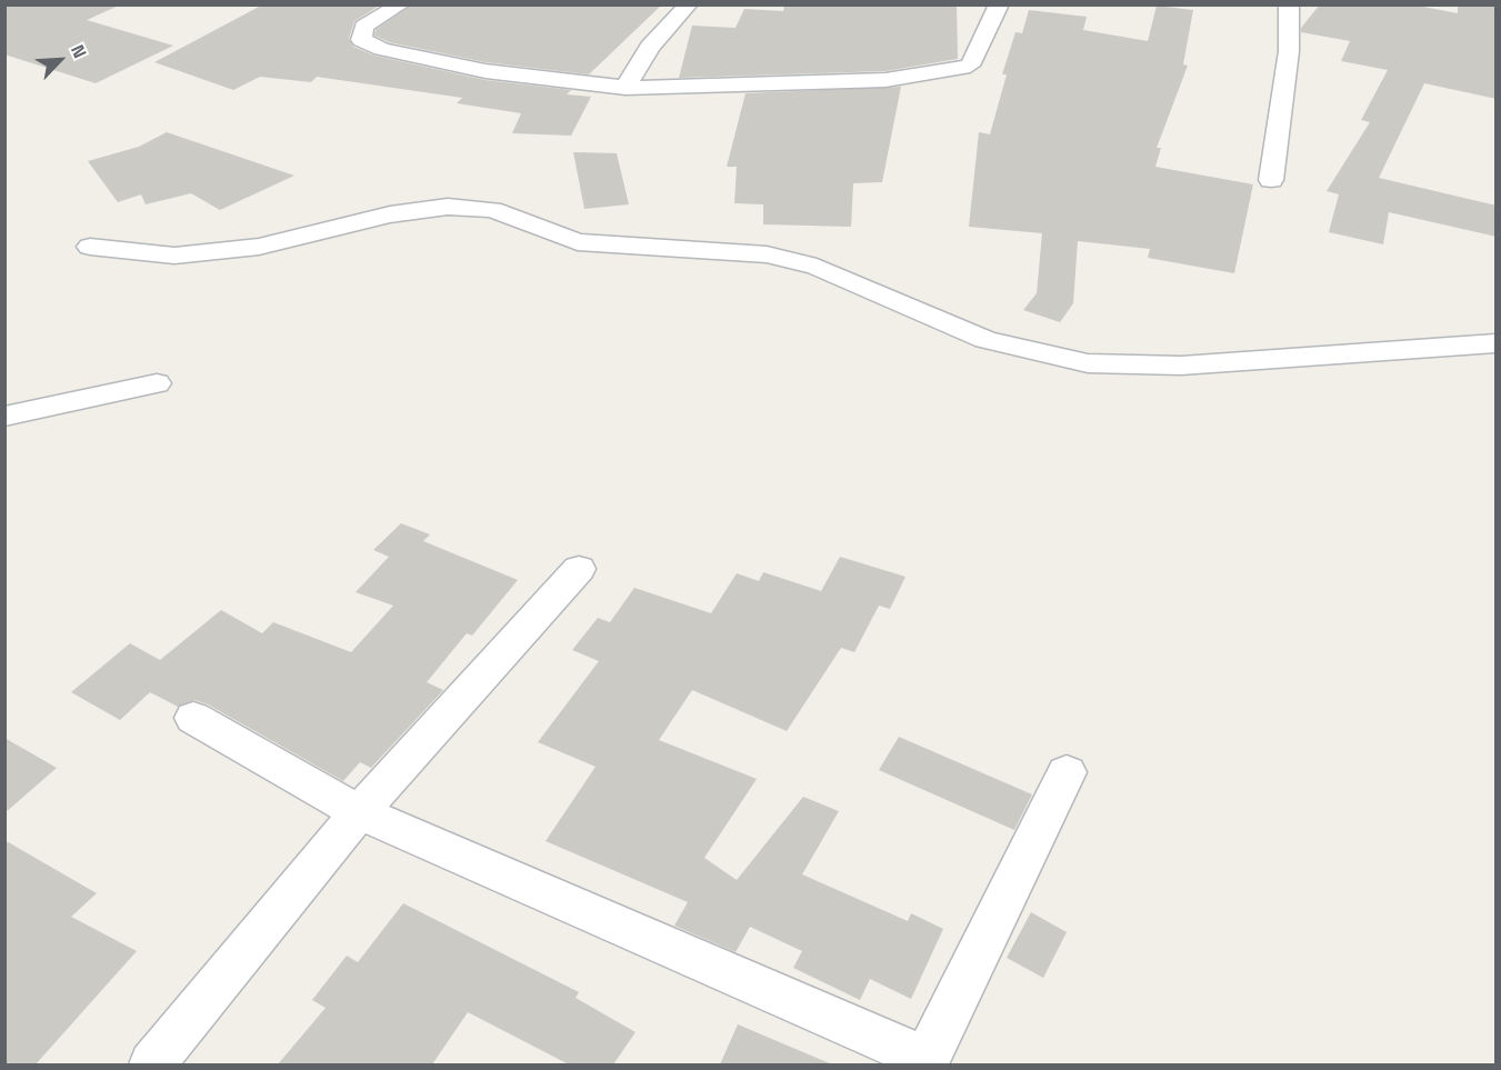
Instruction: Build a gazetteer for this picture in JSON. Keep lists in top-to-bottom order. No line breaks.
{"north":"top right"}
